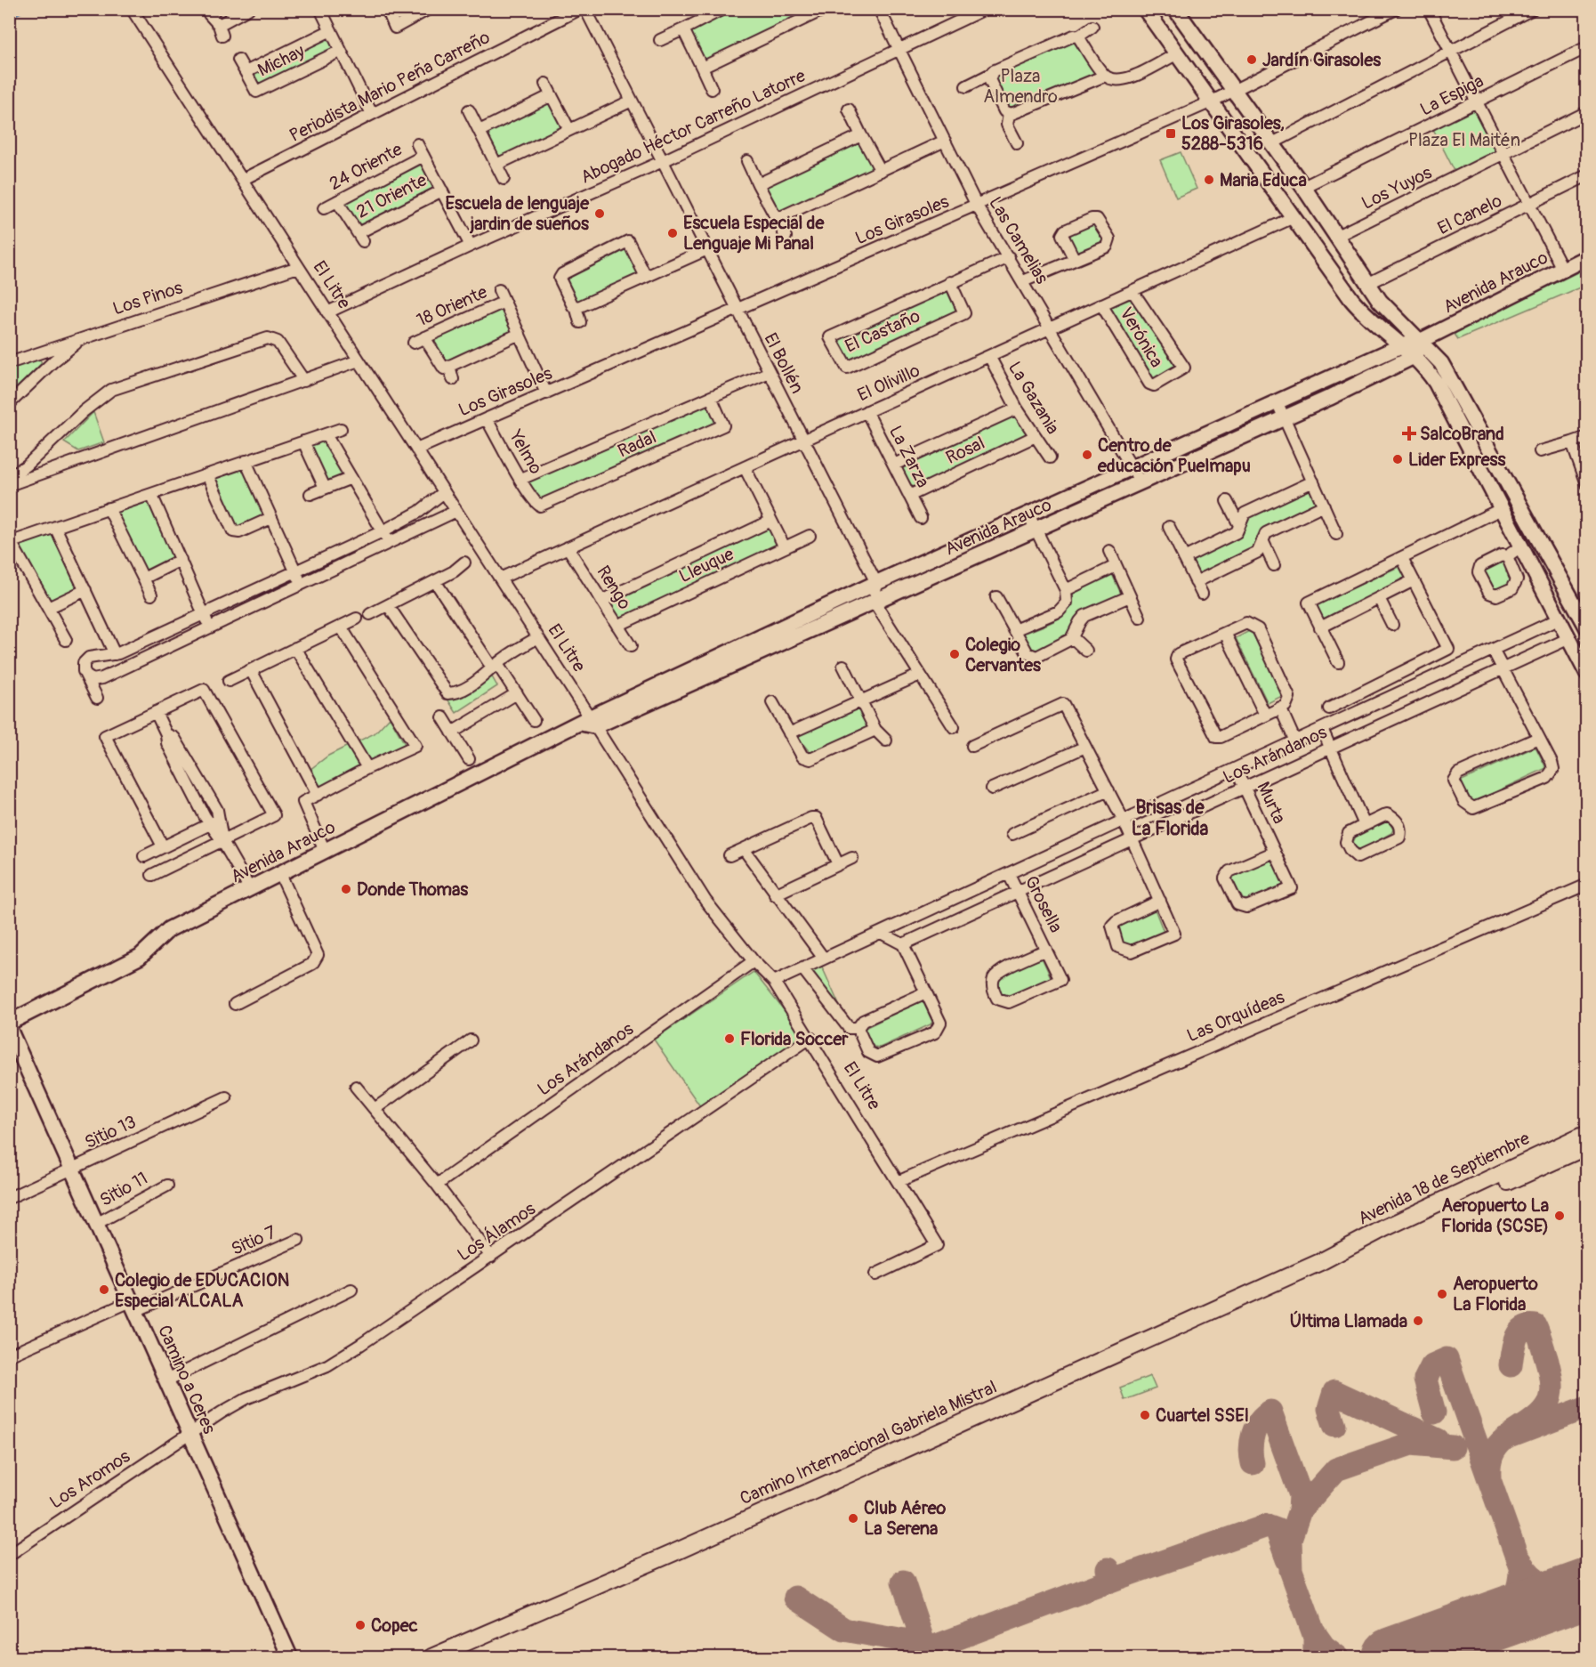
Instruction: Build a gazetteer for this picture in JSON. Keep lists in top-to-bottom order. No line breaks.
{"streets":{"main road":["Avenida 18 de Septiembre","Camino Internacional Gabriela Mistral"],"street":["Michay","Periodista Mario Peña Carreño","La Espiga","Abogado Héctor Carreño Latorre","24 Oriente","Los Yuyos","21 Oriente","El Canelo","Los Girasoles","Las Camelias","Avenida Arauco","El Litre","Los Pinos","18 Oriente","El Castaño","Verónica","El Bollén","El Olivillo","La Gazania","Radal","Rosal","Yelmo","La Zarza","Lleuque","Rengo","Los Arándanos","Murta","Grosella","Las Orquídeas","Sitio 13","Sitio 11","Los Álamos","Sitio 7","Camino a Ceres","Los Aromos"]},"crossings":[["Periodista Mario Peña Carreño","El Litre"],["Abogado Héctor Carreño Latorre","Las Camelias"],["Abogado Héctor Carreño Latorre","El Litre"],["Abogado Héctor Carreño Latorre","El Bollén"],["24 Oriente","21 Oriente"],["Los Girasoles","Las Camelias"],["Los Girasoles","El Litre"],["Los Girasoles","El Bollén"],["Los Girasoles","Yelmo"],["Las Camelias","Avenida Arauco"],["Las Camelias","El Castaño"],["Las Camelias","El Olivillo"],["Avenida Arauco","El Litre"],["Avenida Arauco","El Bollén"],["El Litre","Los Pinos"],["El Litre","El Olivillo"],["El Litre","Los Arándanos"],["El Litre","Las Orquídeas"],["El Litre","Los Álamos"],["Verónica","El Olivillo"],["El Bollén","El Olivillo"],["El Bollén","Radal"],["El Olivillo","La Gazania"],["El Olivillo","La Zarza"],["El Olivillo","Rengo"],["La Gazania","Rosal"],["Radal","Yelmo"],["Rosal","La Zarza"],["Lleuque","Rengo"],["Los Arándanos","Murta"],["Los Arándanos","Grosella"],["Sitio 13","Camino a Ceres"],["Avenida 18 de Septiembre","Camino Internacional Gabriela Mistral"],["Sitio 11","Camino a Ceres"],["Los Álamos","Camino a Ceres"],["Los Álamos","Los Aromos"],["Sitio 7","Camino a Ceres"],["Camino a Ceres","Los Aromos"]],"districts":["Brisas de La Florida"],"parks":["Plaza Almendro","Plaza El Maitén"],"places":{"other":["Jardín Girasoles","Maria Educa","Escuela de lenguaje jardin de sueños","Escuela Especial de Lenguaje Mi Panal","Centro de educación Puelmapu","Lider Express","Colegio Cervantes","Donde Thomas","Florida Soccer","Aeropuerto La Florida (SCSE)","Colegio de EDUCACION Especial ALCALA","Aeropuerto La Florida","Última Llamada","Cuartel SSEI","Club Aéreo La Serena","Copec"],"transit":["Los Girasoles, 5288-5316"],"health":["SalcoBrand"]}}
